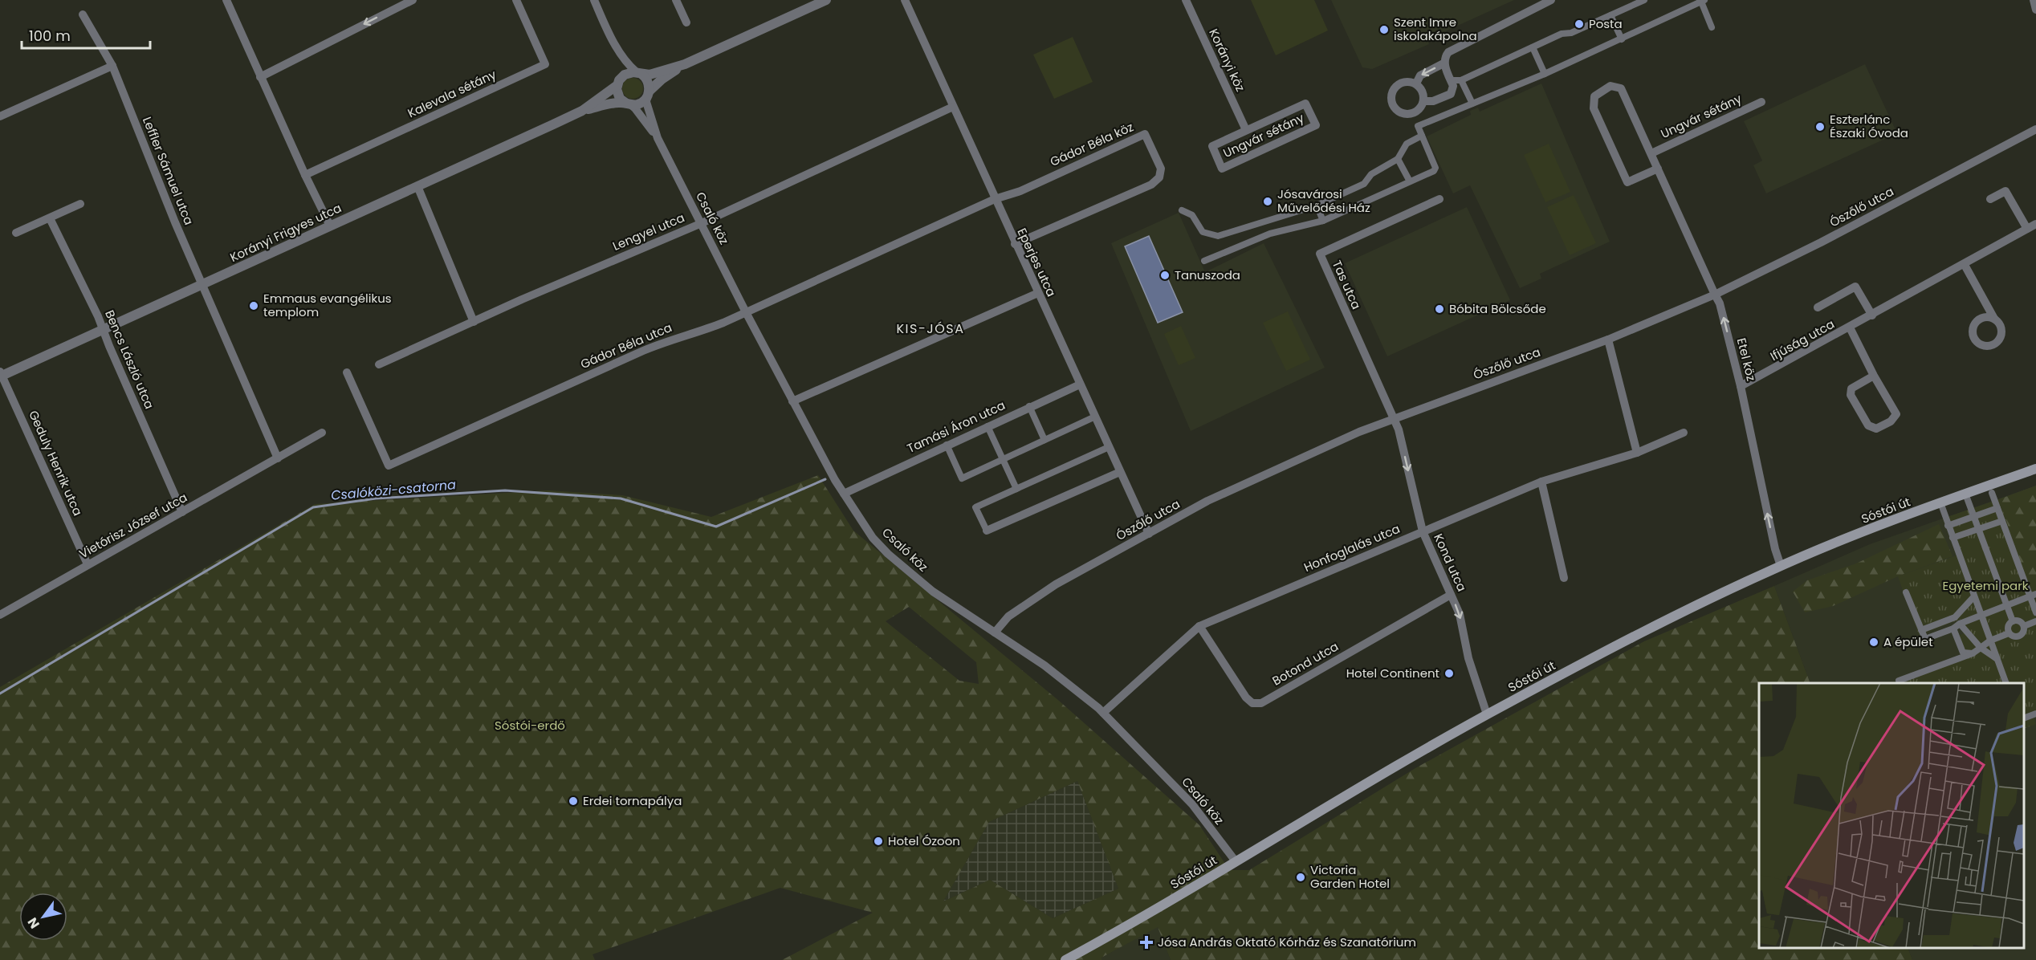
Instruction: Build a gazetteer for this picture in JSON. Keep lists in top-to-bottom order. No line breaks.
{"streets":{"main road":["Sóstói út"],"street":["Korányi köz","Kalevala sétány","Ungvár sétány","Gádor Béla köz","Leffler Sámuel utca","Ószőlő utca","Csaló köz","Lengyel utca","Korányi Frigyes utca","Eperjes utca","Tas utca","Ifjúság utca","Gádor Béla utca","Bencs László utca","Etel köz","Tamási Áron utca","Geduly Henrik utca","Vietórisz József utca","Honfoglalás utca","Kond utca","Botond utca"]},"crossings":[["Korányi köz","Ungvár sétány"],["Ungvár sétány","Etel köz"],["Gádor Béla köz","Eperjes utca"],["Gádor Béla köz","Gádor Béla utca"],["Leffler Sámuel utca","Korányi Frigyes utca"],["Ószőlő utca","Csaló köz"],["Ószőlő utca","Eperjes utca"],["Ószőlő utca","Tas utca"],["Ószőlő utca","Etel köz"],["Ószőlő utca","Kond utca"],["Csaló köz","Lengyel utca"],["Csaló köz","Korányi Frigyes utca"],["Csaló köz","Gádor Béla utca"],["Csaló köz","Tamási Áron utca"],["Csaló köz","Sóstói út"],["Csaló köz","Honfoglalás utca"],["Lengyel utca","Eperjes utca"],["Korányi Frigyes utca","Bencs László utca"],["Korányi Frigyes utca","Geduly Henrik utca"],["Eperjes utca","Gádor Béla utca"],["Eperjes utca","Tamási Áron utca"],["Tas utca","Kond utca"],["Ifjúság utca","Etel köz"],["Bencs László utca","Vietórisz József utca"],["Etel köz","Sóstói út"],["Geduly Henrik utca","Vietórisz József utca"],["Sóstói út","Kond utca"],["Honfoglalás utca","Kond utca"],["Honfoglalás utca","Botond utca"],["Kond utca","Botond utca"]],"one_way":["Etel köz","Kond utca"],"districts":["KIS-JÓSA"],"water":["Csalóközi-csatorna"],"parks":["Egyetemi park","Sóstói-erdő"],"places":{"other":["Posta","Szent Imre iskolakápolna","Eszterlánc Északi Óvoda","Jósavárosi Művelődési Ház","Tanuszoda","Emmaus evangélikus templom","Bóbita Bölcsőde","A épület","Hotel Continent","Erdei tornapálya","Hotel Ózoon","Victoria Garden Hotel"],"health":["Jósa András Oktató Kórház és Szanatórium"]},"scale_bar":"100 m","north":"bottom left"}
